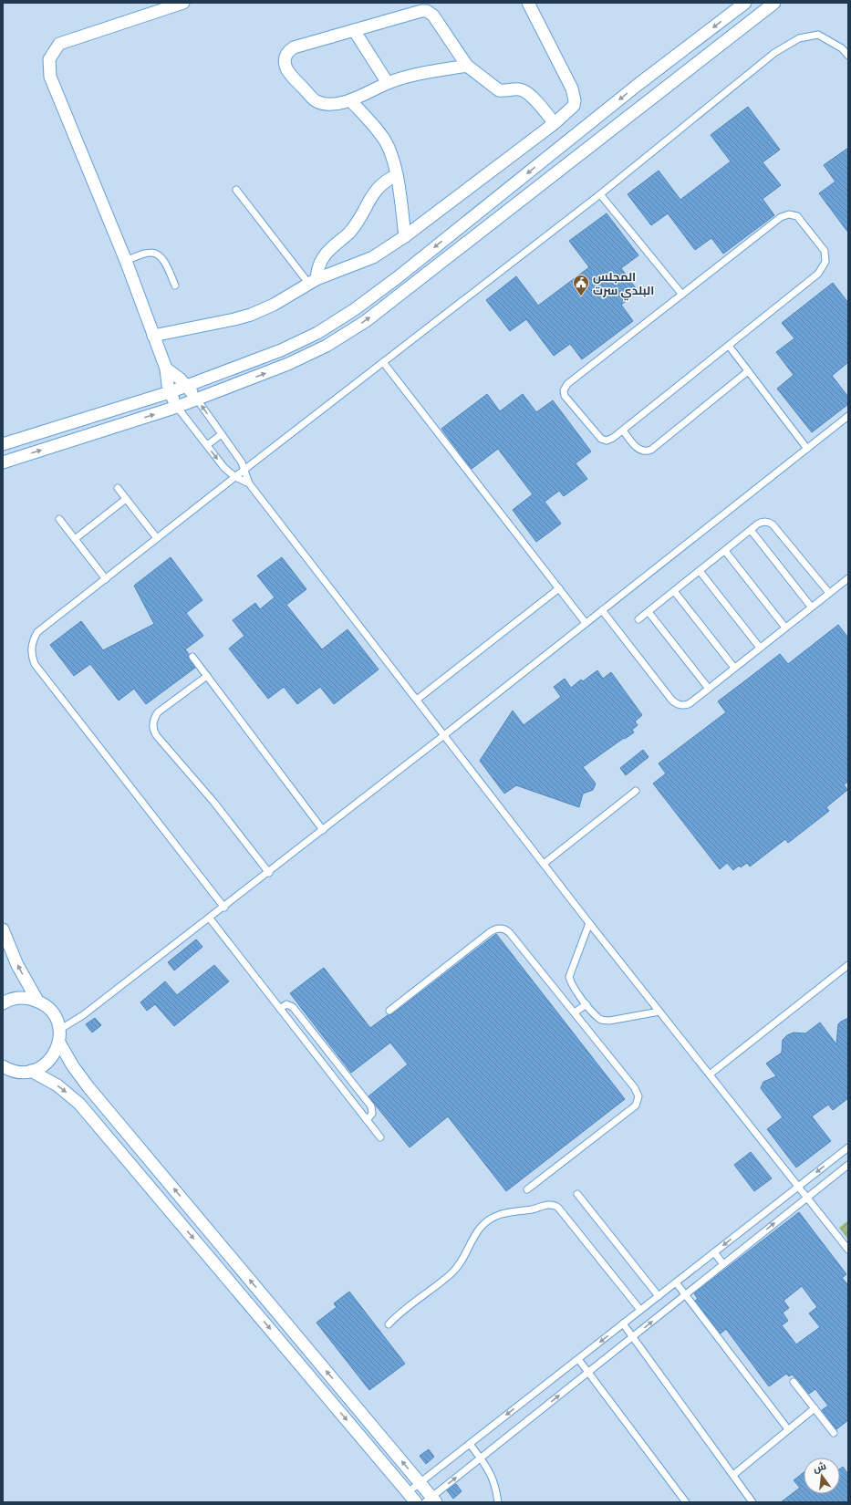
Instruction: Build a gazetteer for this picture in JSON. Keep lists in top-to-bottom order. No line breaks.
{"places":{"public building":["المجلس البلدي سرت"]},"north":"top"}
